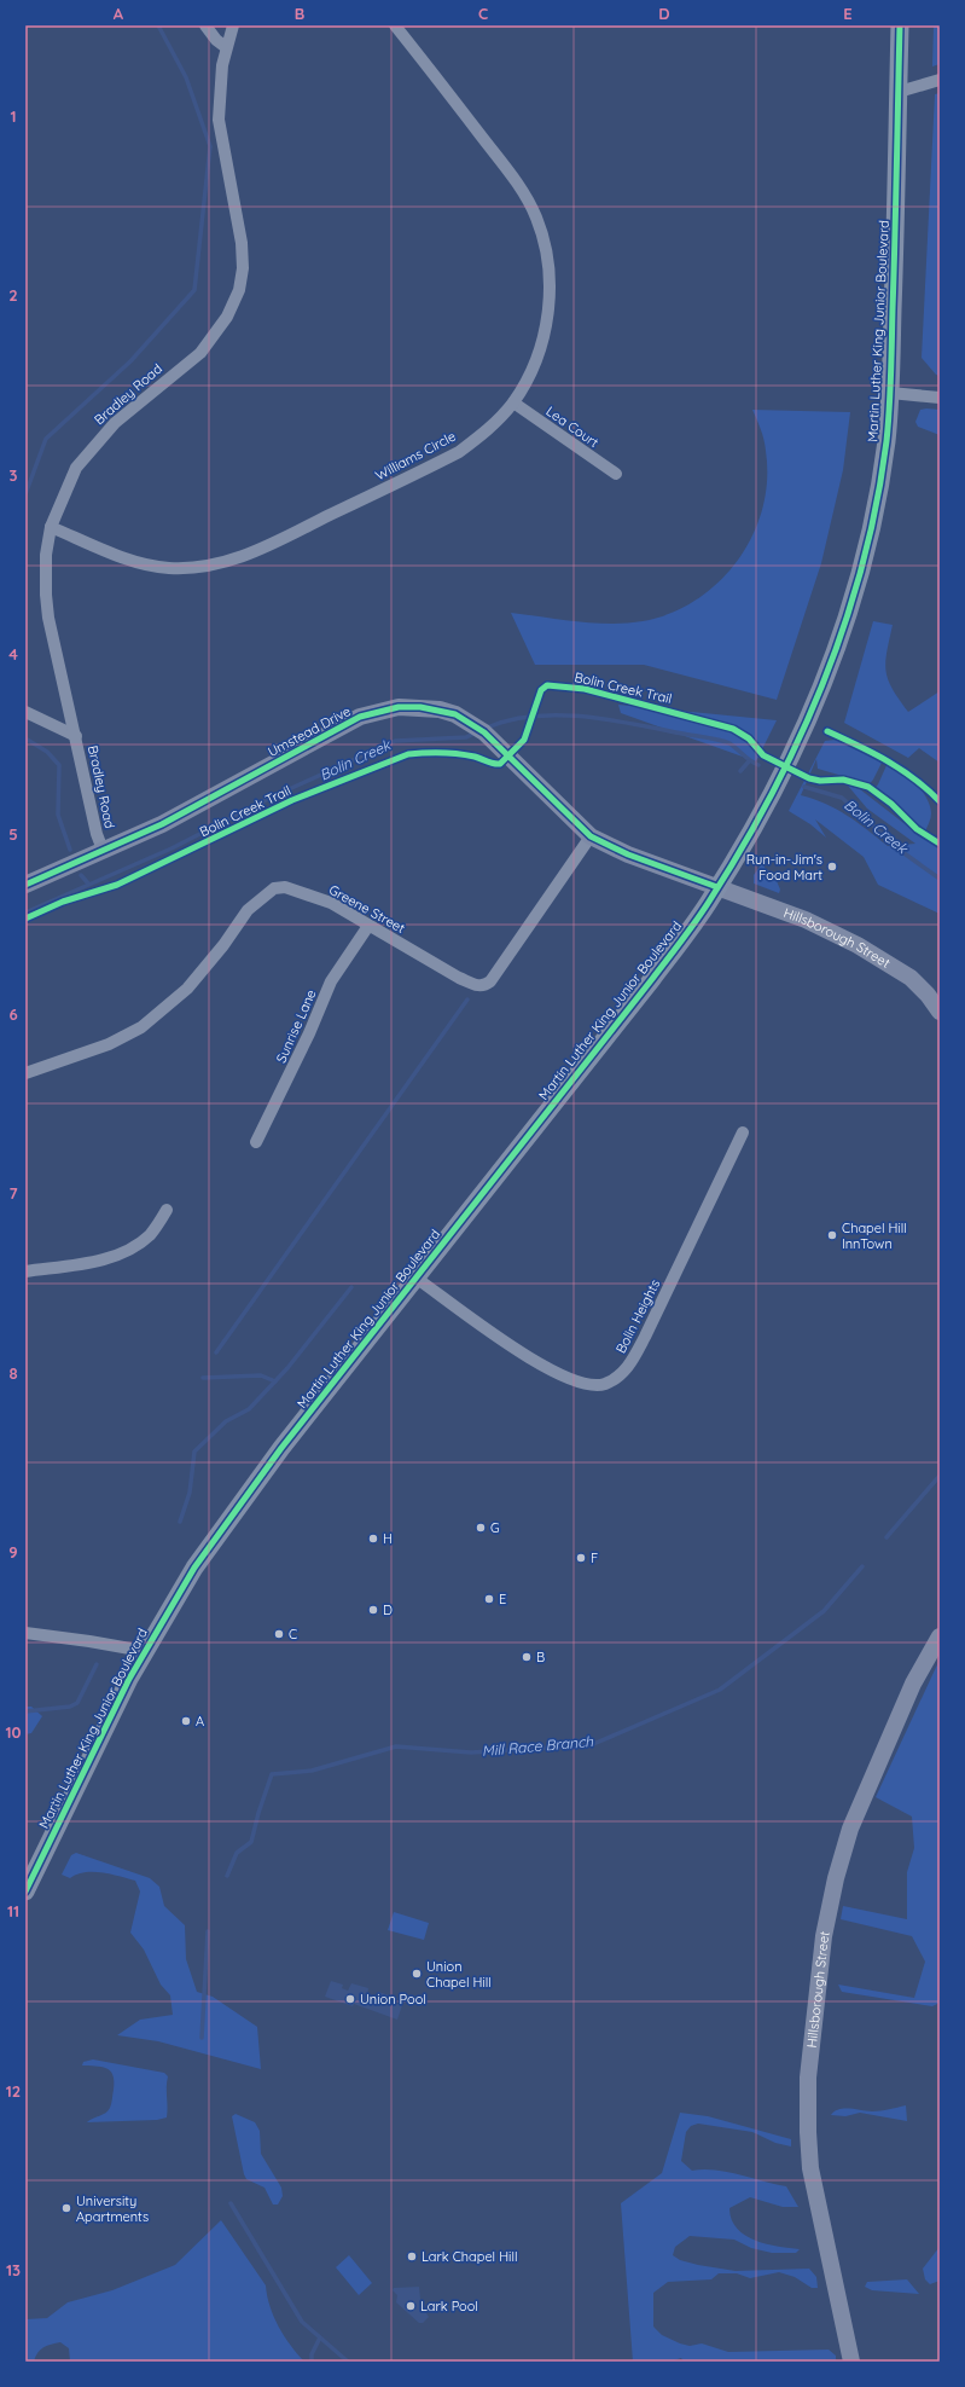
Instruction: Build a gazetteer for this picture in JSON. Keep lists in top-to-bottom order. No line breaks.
{"streets":{"main road":["Martin Luther King Junior Boulevard"],"street":["Bradley Road","Lea Court","Williams Circle","Umstead Drive","Greene Street","Hillsborough Street","Sunrise Lane","Bolin Heights"],"cycle path":["Bolin Creek Trail"]},"crossings":[["Martin Luther King Junior Boulevard","Umstead Drive"],["Martin Luther King Junior Boulevard","Hillsborough Street"],["Martin Luther King Junior Boulevard","Bolin Heights"],["Bradley Road","Williams Circle"],["Bradley Road","Umstead Drive"],["Lea Court","Williams Circle"],["Umstead Drive","Greene Street"],["Umstead Drive","Hillsborough Street"],["Greene Street","Sunrise Lane"]],"water":["Bolin Creek","Mill Race Branch"],"places":["Run-in-Jim's Food Mart","Chapel Hill InnTown","G","H","F","E","D","C","B","A","Union Chapel Hill","Union Pool","University Apartments","Lark Chapel Hill","Lark Pool"],"grid":{"columns":["A","B","C","D","E"],"rows":["1","2","3","4","5","6","7","8","9","10","11","12","13"]}}
